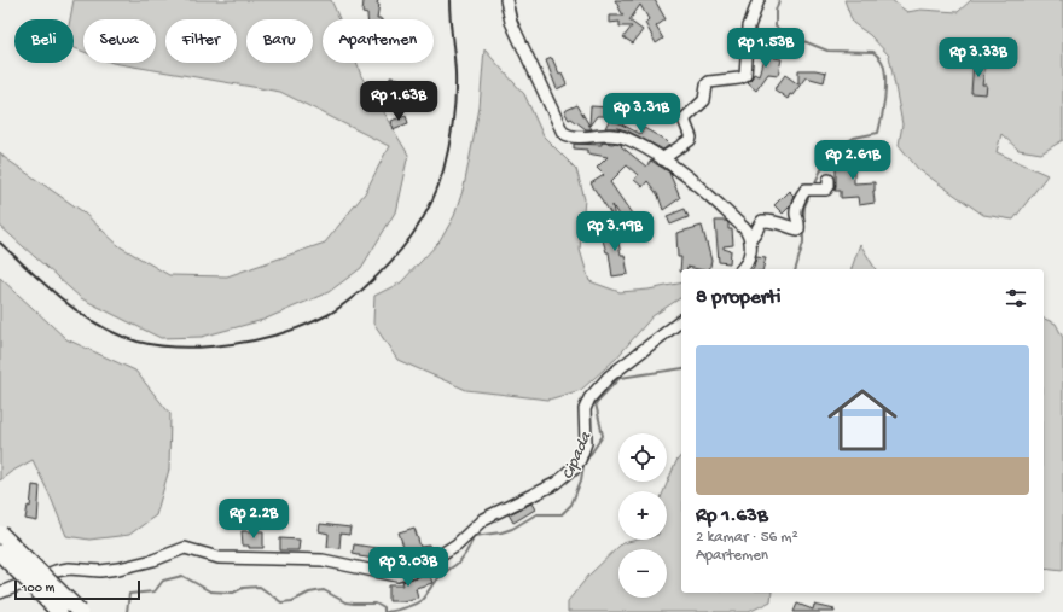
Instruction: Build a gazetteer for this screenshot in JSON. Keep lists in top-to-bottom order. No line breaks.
{"water":["Cipada"],"scale_bar":"100 m","page":{"chip":["Beli","Sewa","Filter","Baru","Apartemen"],"price":["Rp 1.53B","Rp 3.33B","Rp 1.63B","Rp 3.31B","Rp 2.61B","Rp 3.19B","Rp 2.2B","Rp 3.03B"],"heading":"8 properti","list":[{"name":"Rp 1.63B","note":"2 kamar · 56 m² · Apartemen"}],"map_buttons":["+","−"],"scale":"100 m"}}
